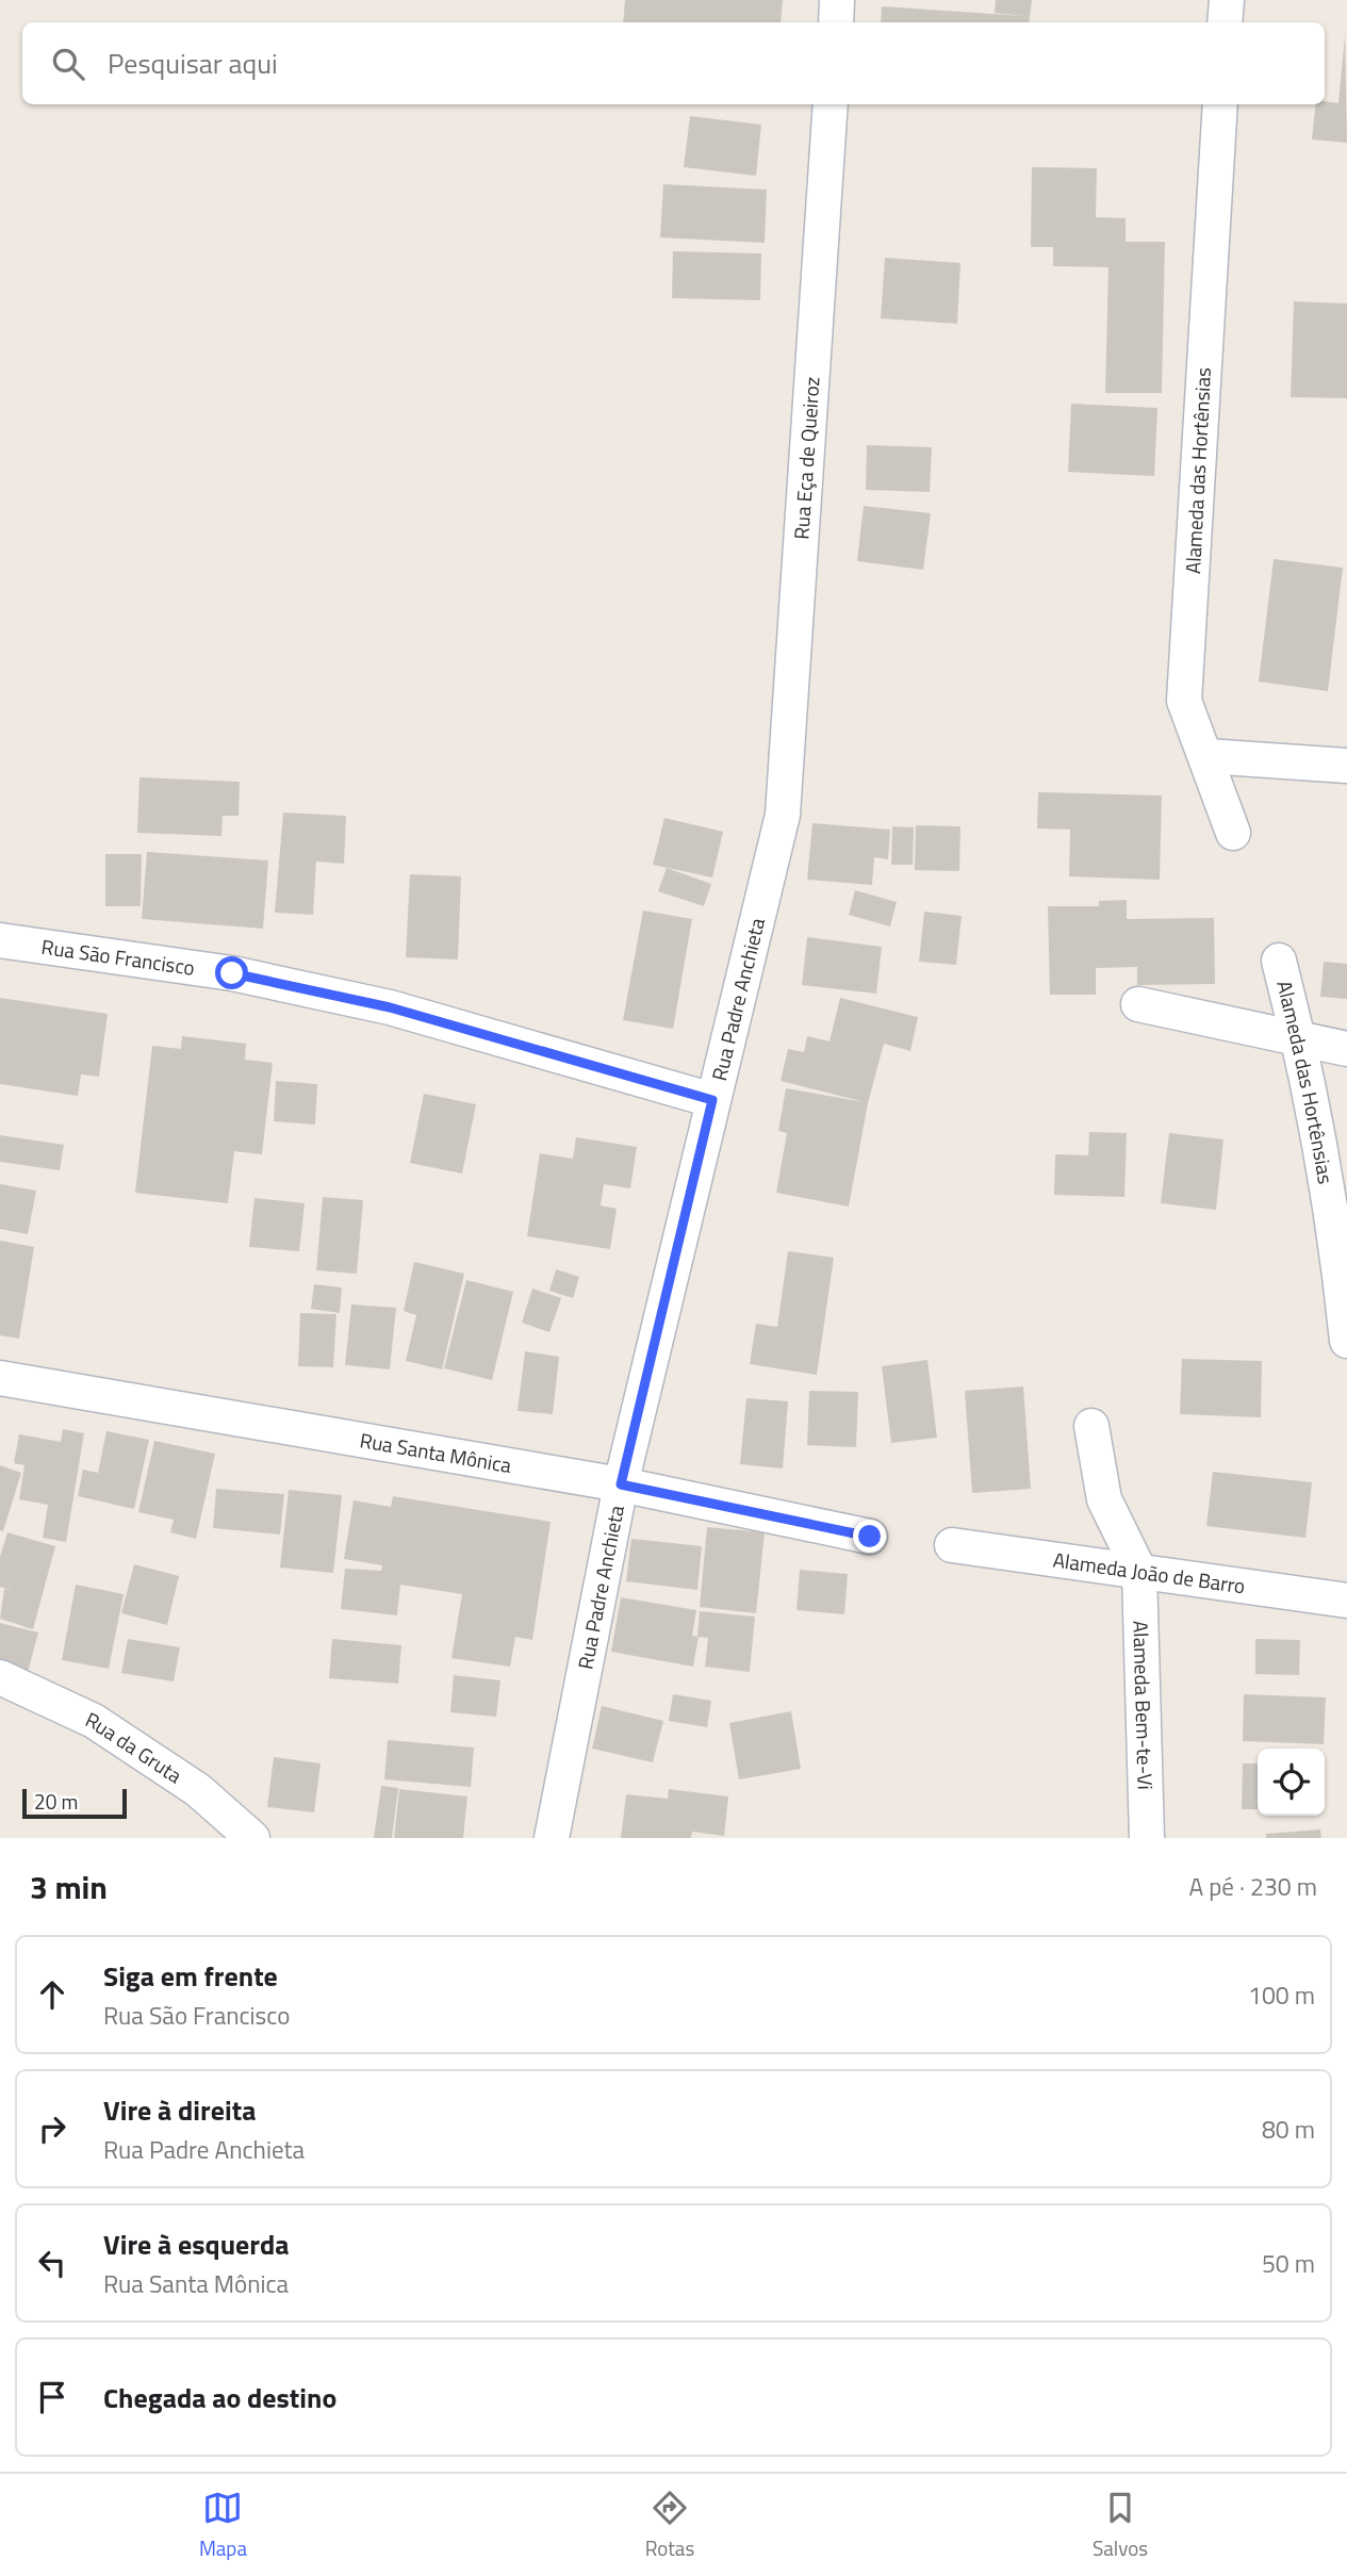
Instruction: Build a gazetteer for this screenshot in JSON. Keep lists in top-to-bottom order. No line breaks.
{"streets":{"street":["Rua Eça de Queiroz","Alameda das Hortênsias","Rua São Francisco","Rua Padre Anchieta","Rua Santa Mônica","Alameda João de Barro","Alameda Bem-te-Vi","Rua da Gruta"]},"crossings":[["Rua Eça de Queiroz","Rua Padre Anchieta"],["Rua São Francisco","Rua Padre Anchieta"],["Rua Padre Anchieta","Rua Santa Mônica"],["Alameda João de Barro","Alameda Bem-te-Vi"]],"scale_bar":"20 m","page":{"search":"Pesquisar aqui","scale":"20 m","heading":["3 min","A pé · 230 m"],"list":[["Siga em frente","Rua São Francisco","100 m"],["Vire à direita","Rua Padre Anchieta","80 m"],["Vire à esquerda","Rua Santa Mônica","50 m"],"Chegada ao destino"],"nav":["Mapa","Rotas","Salvos"]}}
